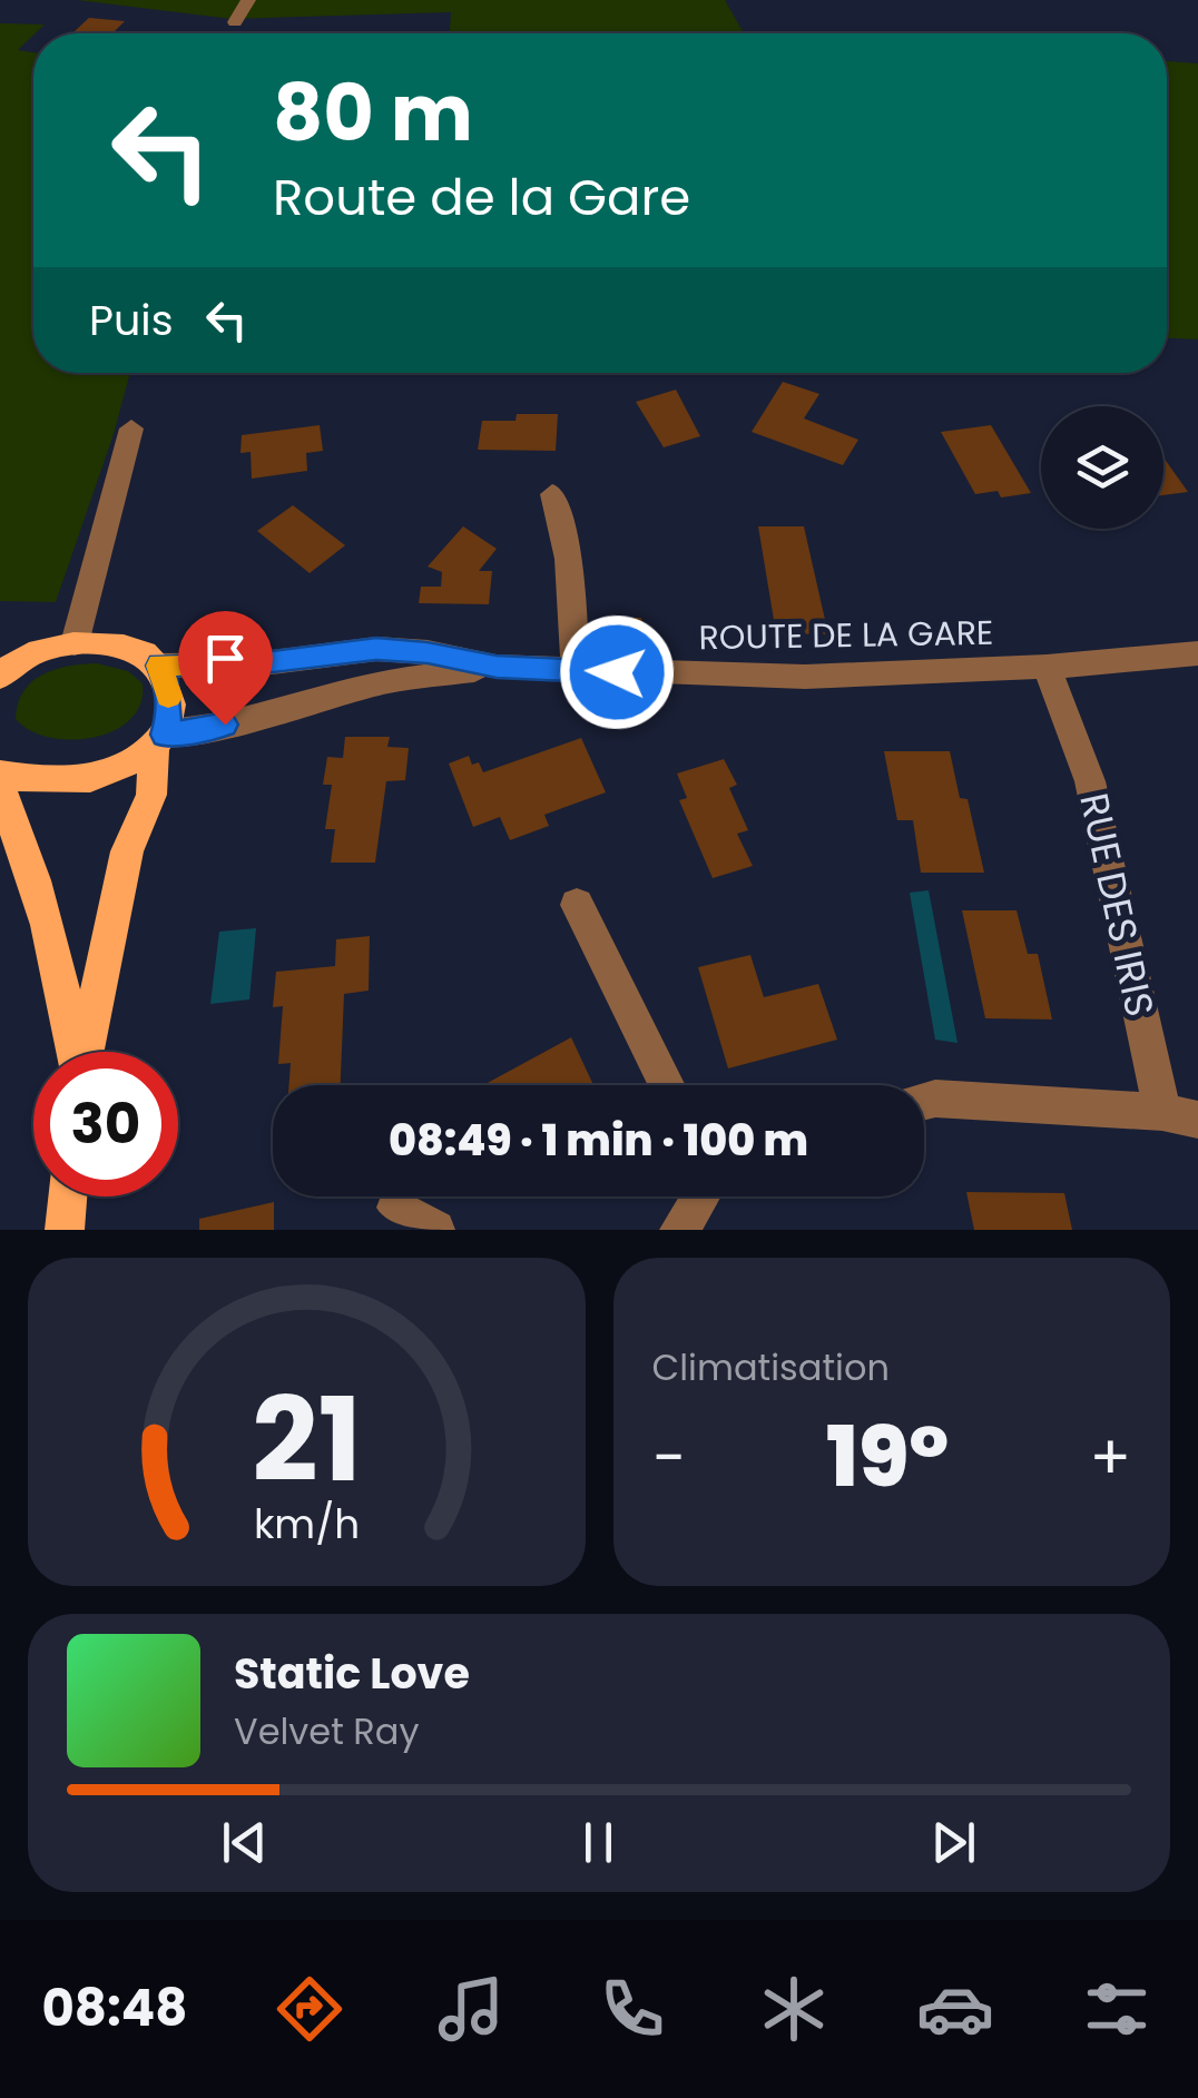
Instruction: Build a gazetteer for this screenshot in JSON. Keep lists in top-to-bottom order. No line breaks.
{"streets":{"main road":["ROUTE DE LA GARE"],"street":["RUE DES IRIS"]},"crossings":[["ROUTE DE LA GARE","RUE DES IRIS"]],"page":{"turn":["80 m","Route de la Gare"],"then":"Puis","limit":"30","trip":"08:49 · 1 min · 100 m","tile":"Climatisation","heat":["−","19°","+"],"song":["Static Love","Velvet Ray"],"tabs":"08:48","gauge":["21","km/h"]}}
